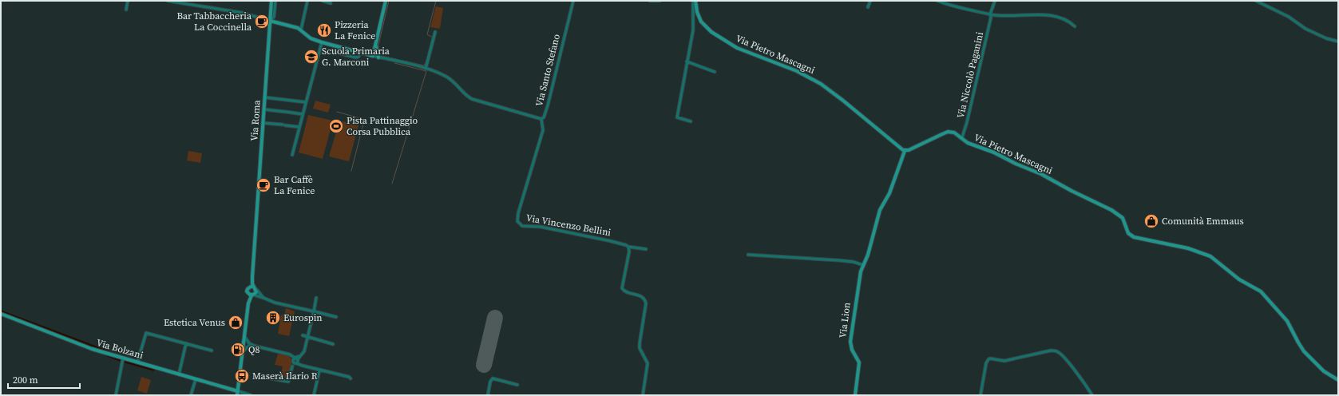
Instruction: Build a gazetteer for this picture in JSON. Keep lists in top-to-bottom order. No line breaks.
{"streets":{"street":["Via Pietro Mascagni","Via Santo Stefano","Via Niccolò Paganini","Via Roma","Via Vincenzo Bellini","Via Lion","Via Bolzani"]},"crossings":[["Via Pietro Mascagni","Via Niccolò Paganini"],["Via Pietro Mascagni","Via Lion"],["Via Santo Stefano","Via Roma"],["Via Santo Stefano","Via Vincenzo Bellini"]],"places":{"cafe":["Bar Tabbaccheria La Coccinella","Bar Caffè La Fenice"],"restaurant":["Pizzeria La Fenice"],"school or university":["Scuola Primaria G. Marconi"],"sports":["Pista Pattinaggio Corsa Pubblica"],"shop":["Comunità Emmaus","Estetica Venus"],"building":["Eurospin"],"fuel station":["Q8"],"bus stop":["Maserà Ilario R"]},"scale_bar":"200 m"}
